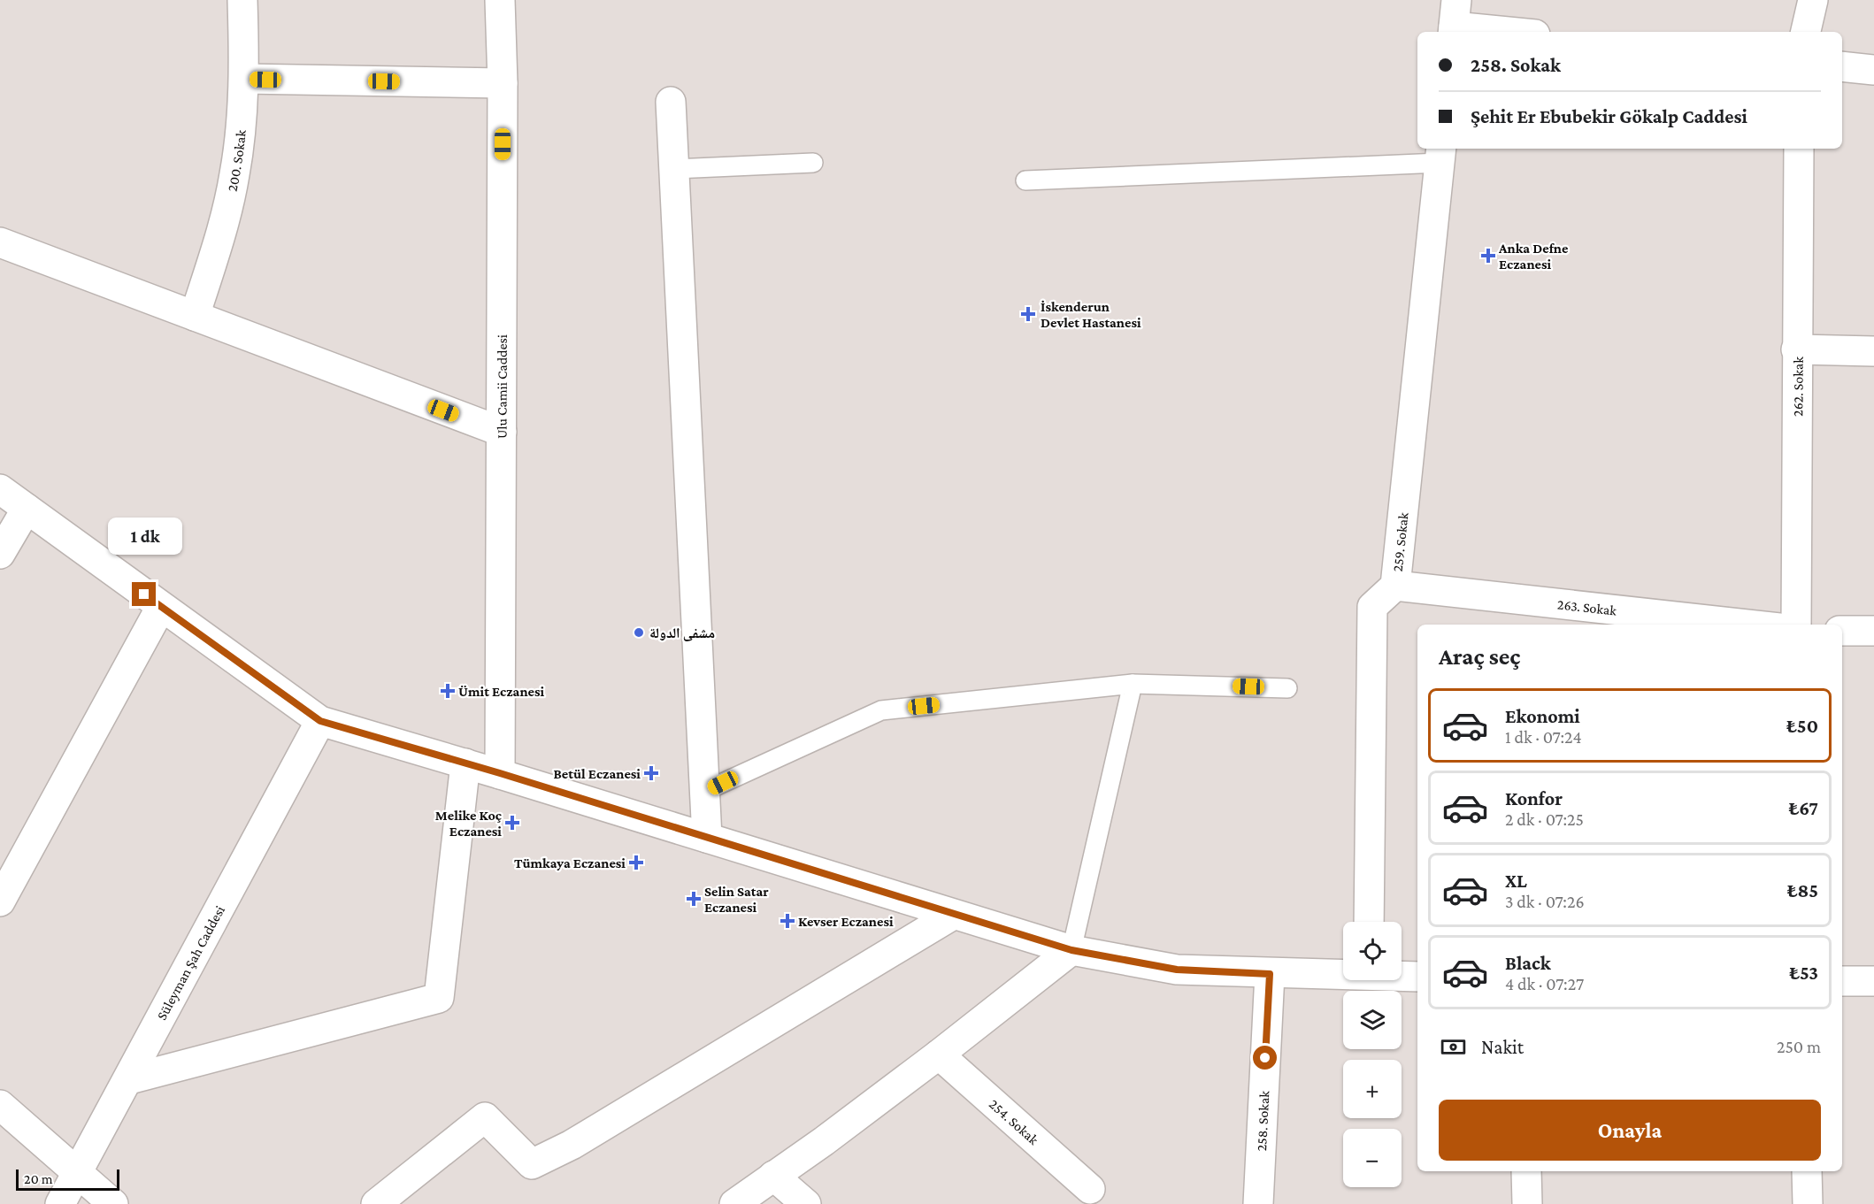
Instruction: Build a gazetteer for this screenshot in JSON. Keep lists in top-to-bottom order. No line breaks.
{"streets":{"street":["200. Sokak","Ulu Camii Caddesi","262. Sokak","259. Sokak","263. Sokak","Süleyman Şah Caddesi","258. Sokak","254. Sokak"]},"crossings":[["259. Sokak","263. Sokak"]],"places":{"health":["Anka Defne Eczanesi","İskenderun Devlet Hastanesi","Ümit Eczanesi","Betül Eczanesi","Melike Koç Eczanesi","Tümkaya Eczanesi","Selin Satar Eczanesi","Kevser Eczanesi"],"other":["مشفى الدولة"]},"scale_bar":"20 m","page":{"banner":["258. Sokak","Şehit Er Ebubekir Gökalp Caddesi"],"bubble":"1 dk","heading":"Araç seç","list":[{"name":"Ekonomi","note":"1 dk · 07:24","value":"₺50"},{"name":"Konfor","note":"2 dk · 07:25","value":"₺67"},{"name":"XL","note":"3 dk · 07:26","value":"₺85"},{"name":"Black","note":"4 dk · 07:27","value":"₺53"}],"map_buttons":["+","−"],"pay":["Nakit","250 m"],"buttons":"Onayla","scale":"20 m"}}
